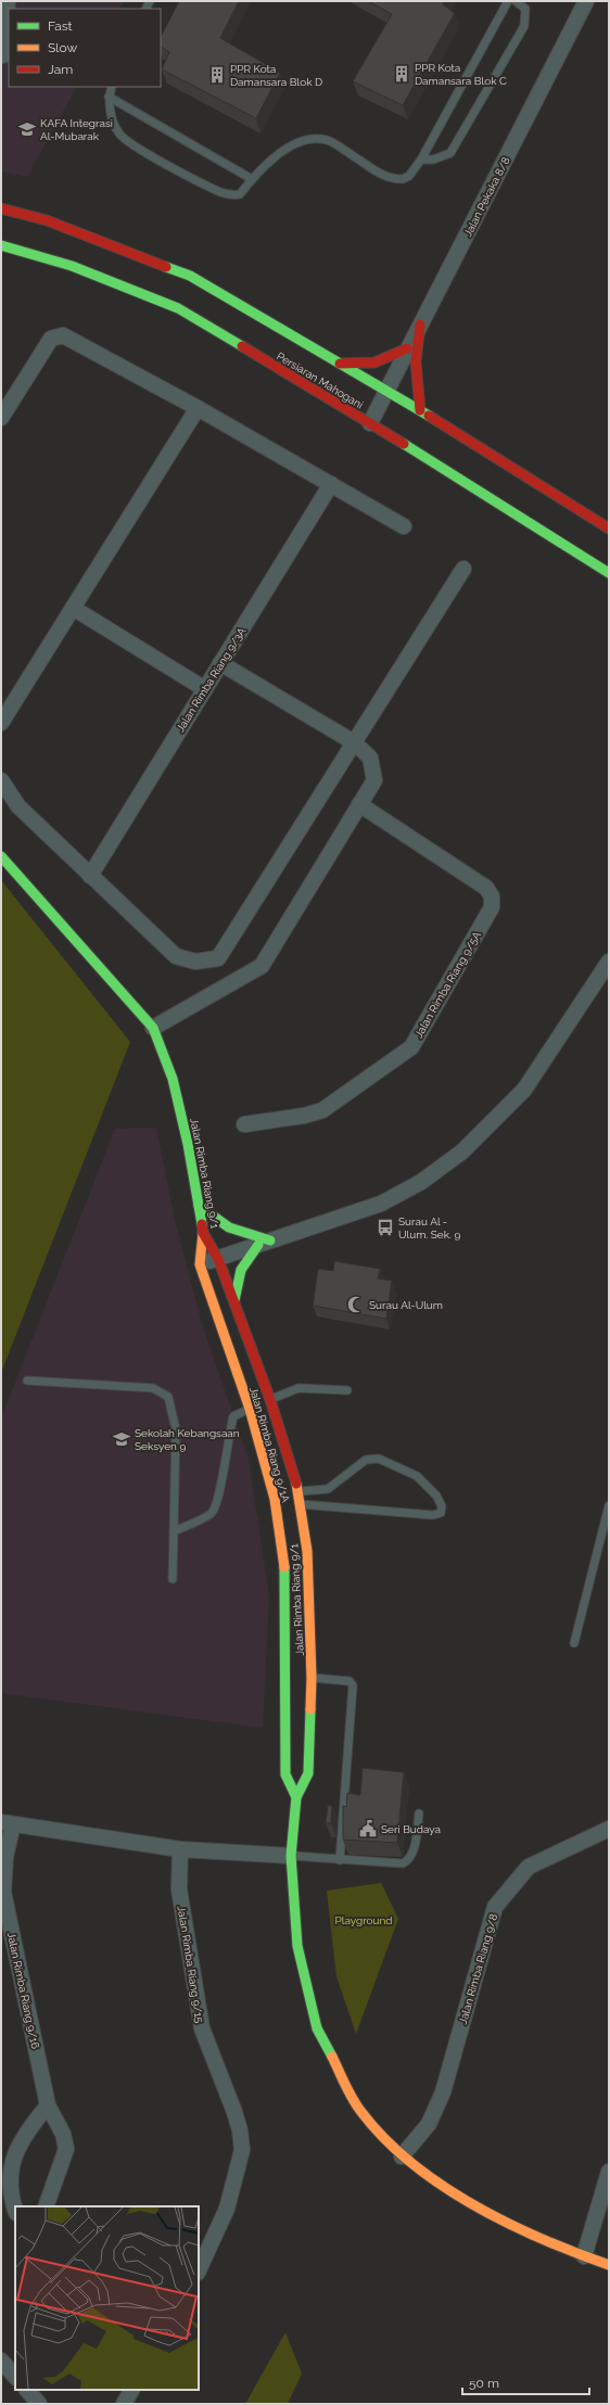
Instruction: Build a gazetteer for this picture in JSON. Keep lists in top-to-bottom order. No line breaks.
{"streets":{"street":["Jalan Pekaka 8/8","Persiaran Mahogani","Jalan Rimba Riang 9/3A","Jalan Rimba Riang 9/5A","Jalan Rimba Riang 9/1","Jalan Rimba Riang 9/1A","Jalan Rimba Riang 9/15","Jalan Rimba Riang 9/8","Jalan Rimba Riang 9/16"]},"crossings":[["Jalan Pekaka 8/8","Persiaran Mahogani"],["Jalan Rimba Riang 9/1","Jalan Rimba Riang 9/1A"],["Jalan Rimba Riang 9/1","Jalan Rimba Riang 9/8"]],"parks":["Playground"],"places":{"building":["PPR Kota Damansara Blok C","PPR Kota Damansara Blok D"],"school or university":["KAFA Integrasi Al-Mubarak","Sekolah Kebangsaan Seksyen 9"],"bus stop":["Surau Al - Ulum. Sek. 9"],"mosque":["Surau Al-Ulum"],"public building":["Seri Budaya"]},"legend":["Fast","Slow","Jam"],"scale_bar":"50 m"}
